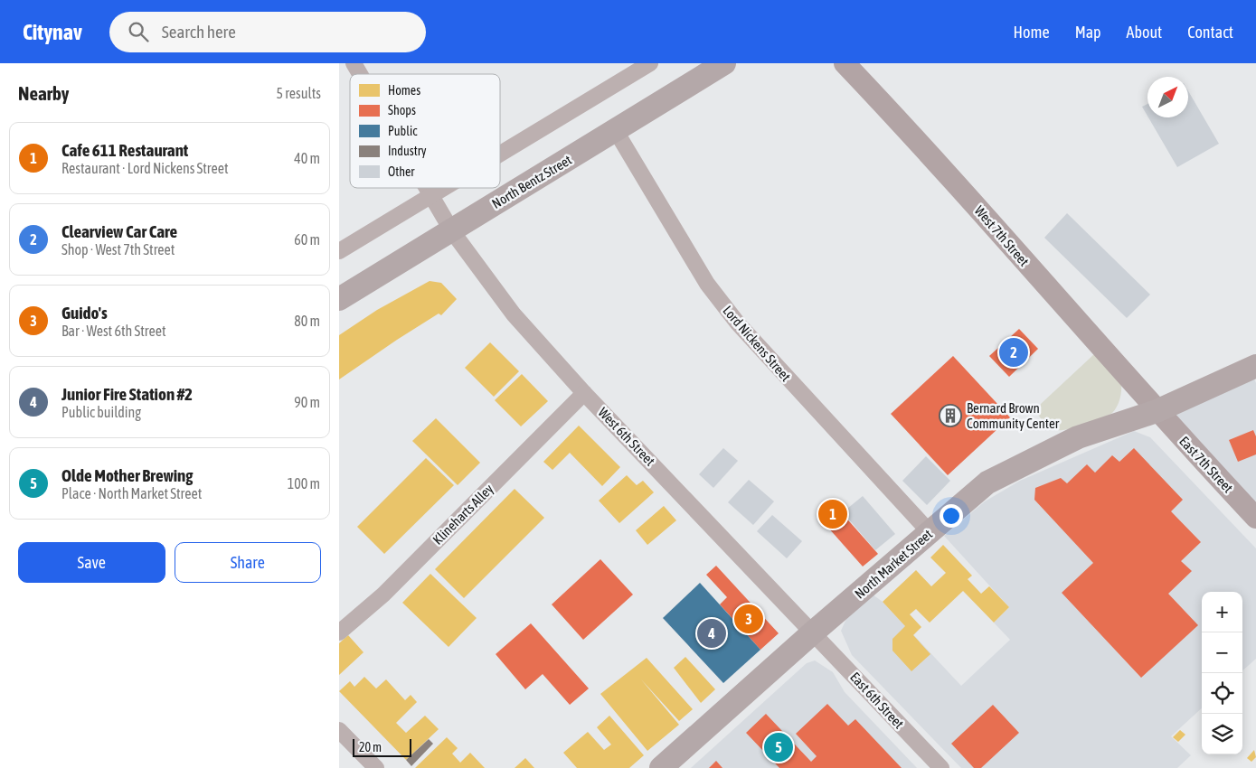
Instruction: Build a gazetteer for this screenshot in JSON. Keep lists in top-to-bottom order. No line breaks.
{"streets":{"main road":["North Bentz Street","West 7th Street","East 7th Street","North Market Street"],"street":["Lord Nickens Street","West 6th Street","Klineharts Alley","East 6th Street"]},"crossings":[["North Bentz Street","Lord Nickens Street"],["North Bentz Street","West 6th Street"],["West 7th Street","East 7th Street"],["West 7th Street","North Market Street"],["Lord Nickens Street","North Market Street"],["West 6th Street","Klineharts Alley"],["West 6th Street","North Market Street"],["West 6th Street","East 6th Street"],["East 7th Street","North Market Street"],["North Market Street","East 6th Street"]],"places":{"building":["Bernard Brown Community Center"]},"legend":["Homes","Shops","Public","Industry","Other"],"scale_bar":"20 m","north":"top right","page":{"header":"Citynav","search":"Search here","nav":["Home","Map","About","Contact"],"heading":["Nearby","5 results"],"list":[{"mark":"1","name":"Cafe 611 Restaurant","note":"Restaurant · Lord Nickens Street","value":"40 m"},{"mark":"2","name":"Clearview Car Care","note":"Shop · West 7th Street","value":"60 m"},{"mark":"3","name":"Guido's","note":"Bar · West 6th Street","value":"80 m"},{"mark":"4","name":"Junior Fire Station #2","note":"Public building","value":"90 m"},{"mark":"5","name":"Olde Mother Brewing","note":"Place · North Market Street","value":"100 m"}],"pins":["2","1","3","4","5"],"buttons":["Save","Share"],"map_buttons":["+","−"],"scale":"20 m"}}
